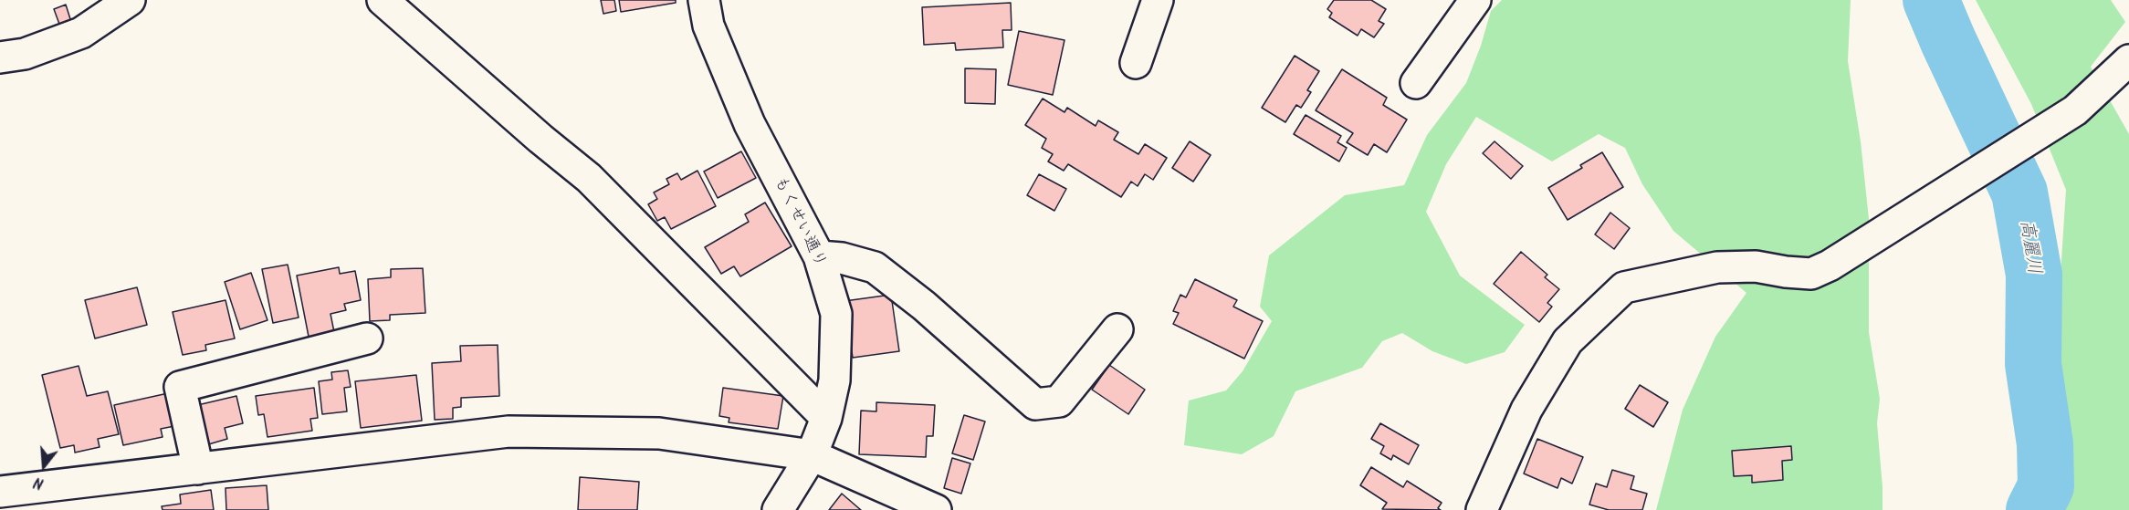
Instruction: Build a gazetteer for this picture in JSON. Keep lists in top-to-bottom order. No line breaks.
{"streets":{"street":["もくせい通り"]},"water":["高麗川"],"north":"bottom"}
